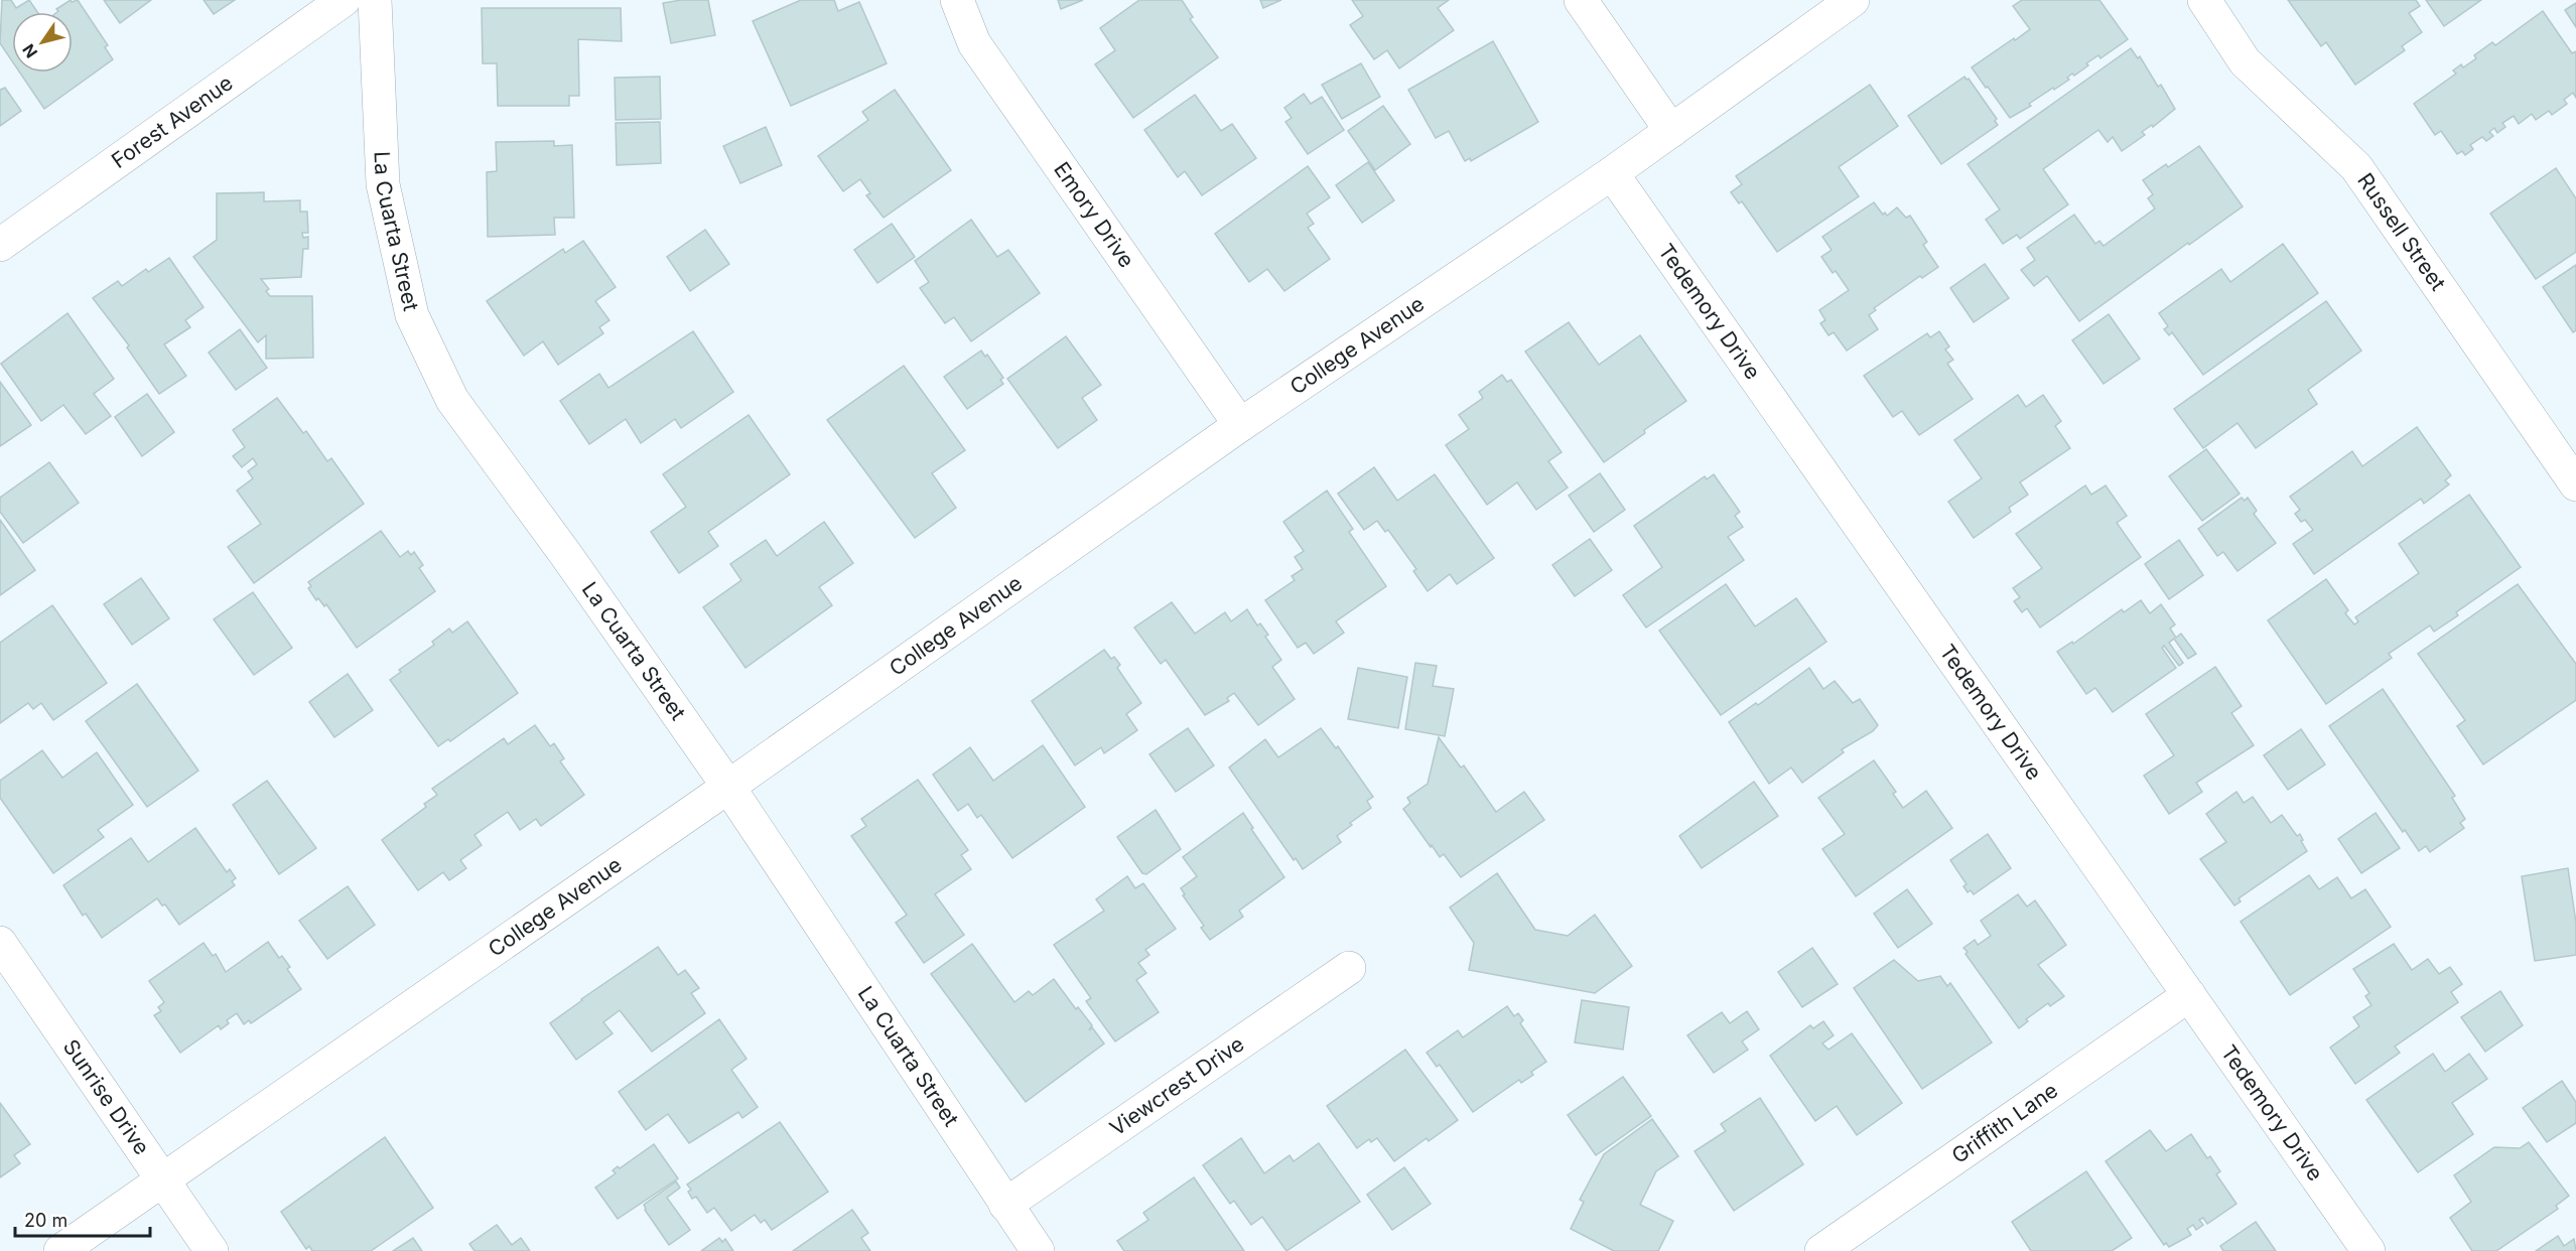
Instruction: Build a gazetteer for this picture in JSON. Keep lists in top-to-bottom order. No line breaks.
{"streets":{"street":["Forest Avenue","Emory Drive","La Cuarta Street","Russell Street","Tedemory Drive","College Avenue","Viewcrest Drive","Sunrise Drive","Griffith Lane"]},"crossings":[["Emory Drive","College Avenue"],["La Cuarta Street","College Avenue"],["La Cuarta Street","Viewcrest Drive"],["Tedemory Drive","College Avenue"],["Tedemory Drive","Griffith Lane"],["College Avenue","Sunrise Drive"]],"scale_bar":"20 m","north":"bottom left"}
